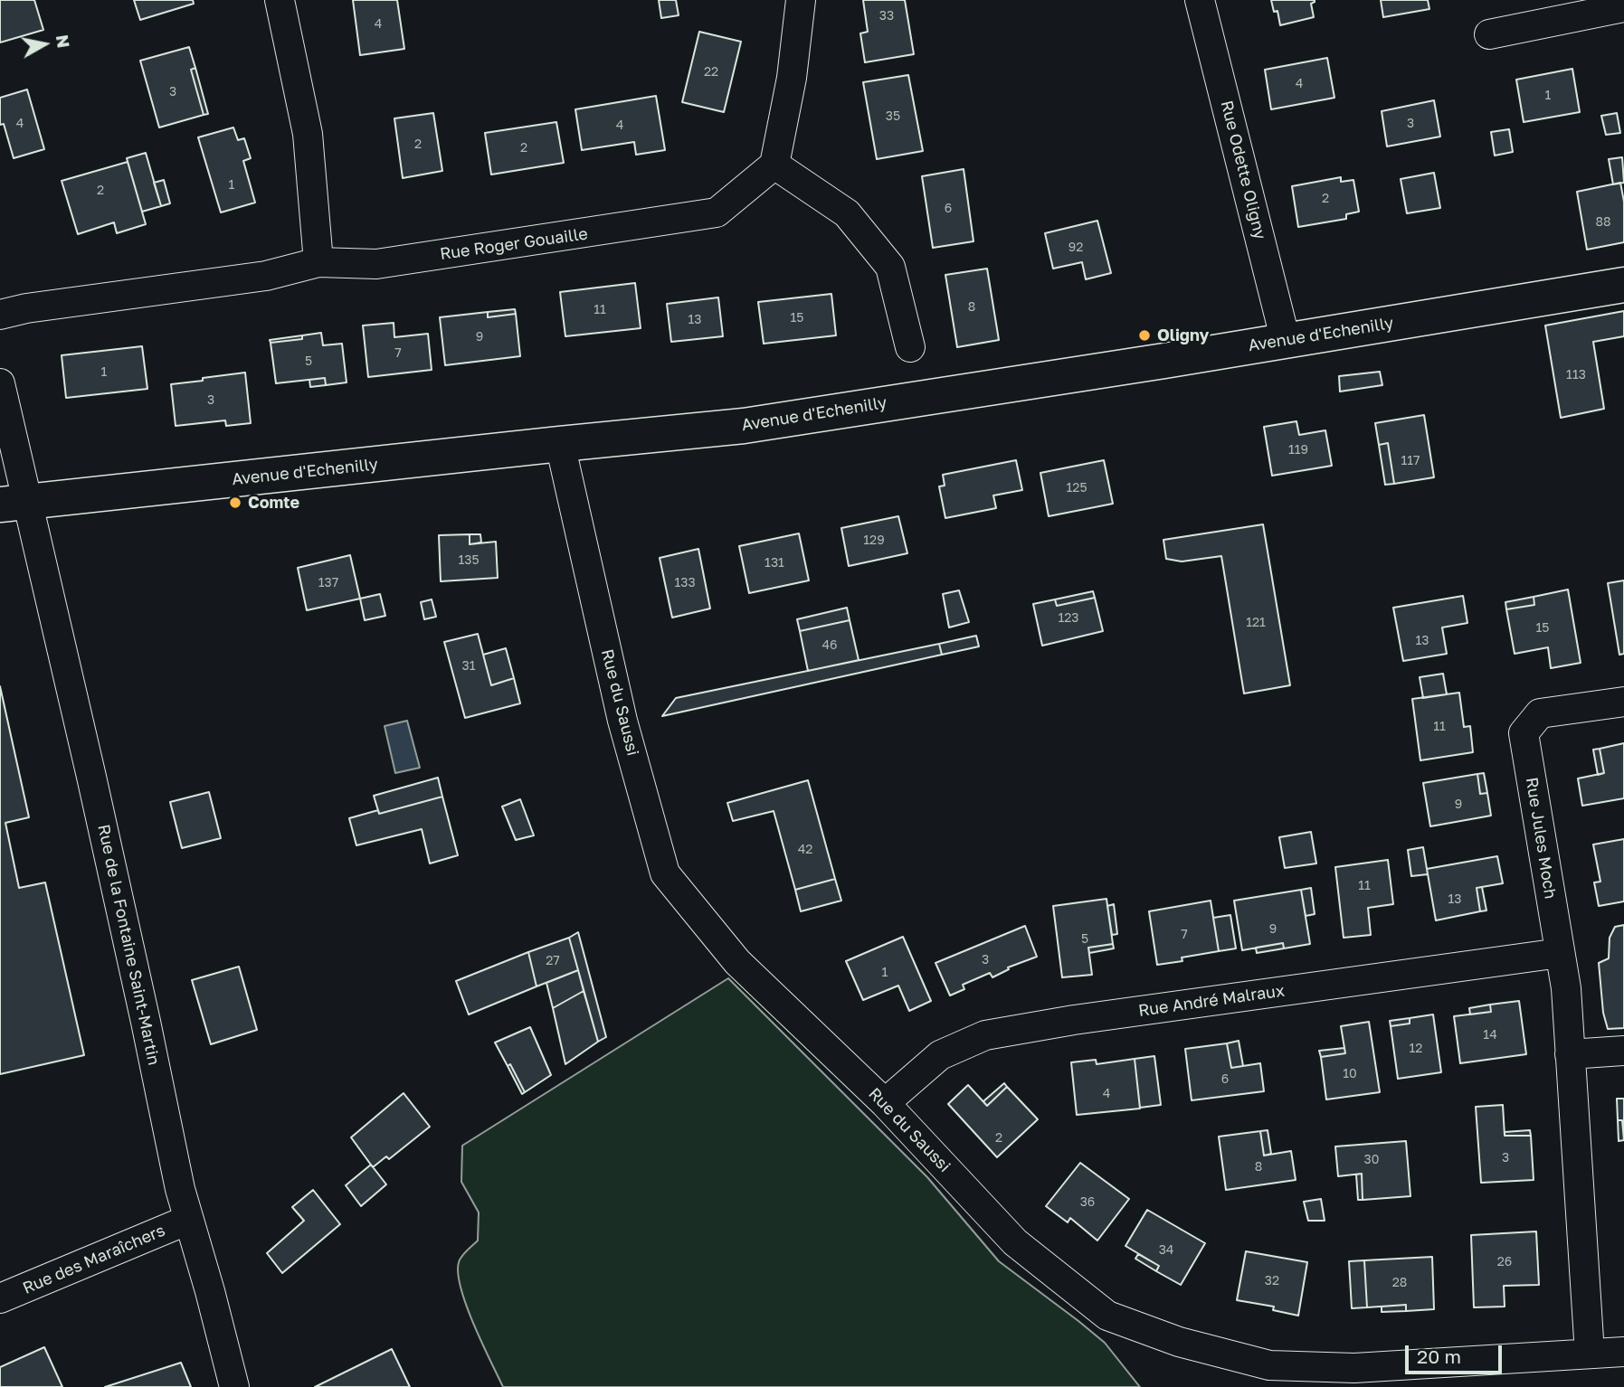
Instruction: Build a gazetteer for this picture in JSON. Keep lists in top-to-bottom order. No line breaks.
{"streets":{"street":["Rue Odette Oligny","Rue Roger Gouaille","Avenue d'Echenilly","Rue du Saussi","Rue Jules Moch","Rue de la Fontaine Saint-Martin","Rue André Malraux","Rue des Maraîchers"]},"crossings":[["Rue Odette Oligny","Avenue d'Echenilly"],["Avenue d'Echenilly","Rue du Saussi"],["Avenue d'Echenilly","Rue de la Fontaine Saint-Martin"],["Rue du Saussi","Rue Jules Moch"],["Rue du Saussi","Rue André Malraux"],["Rue Jules Moch","Rue André Malraux"],["Rue de la Fontaine Saint-Martin","Rue des Maraîchers"]],"places":["Oligny","Comte"],"house_numbers":["33","4","22","4","3","1","35","4","3","4","2","2","1","2","2","6","88","92","8","11","15","13","9","7","5","1","113","3","119","117","125","129","135","131","137","133","123","121","15","13","46","31","11","9","42","11","13","9","7","5","3","27","1","14","12","10","6","4","2","3","30","8","36","34","26","32","28"],"scale_bar":"20 m","north":"right"}
